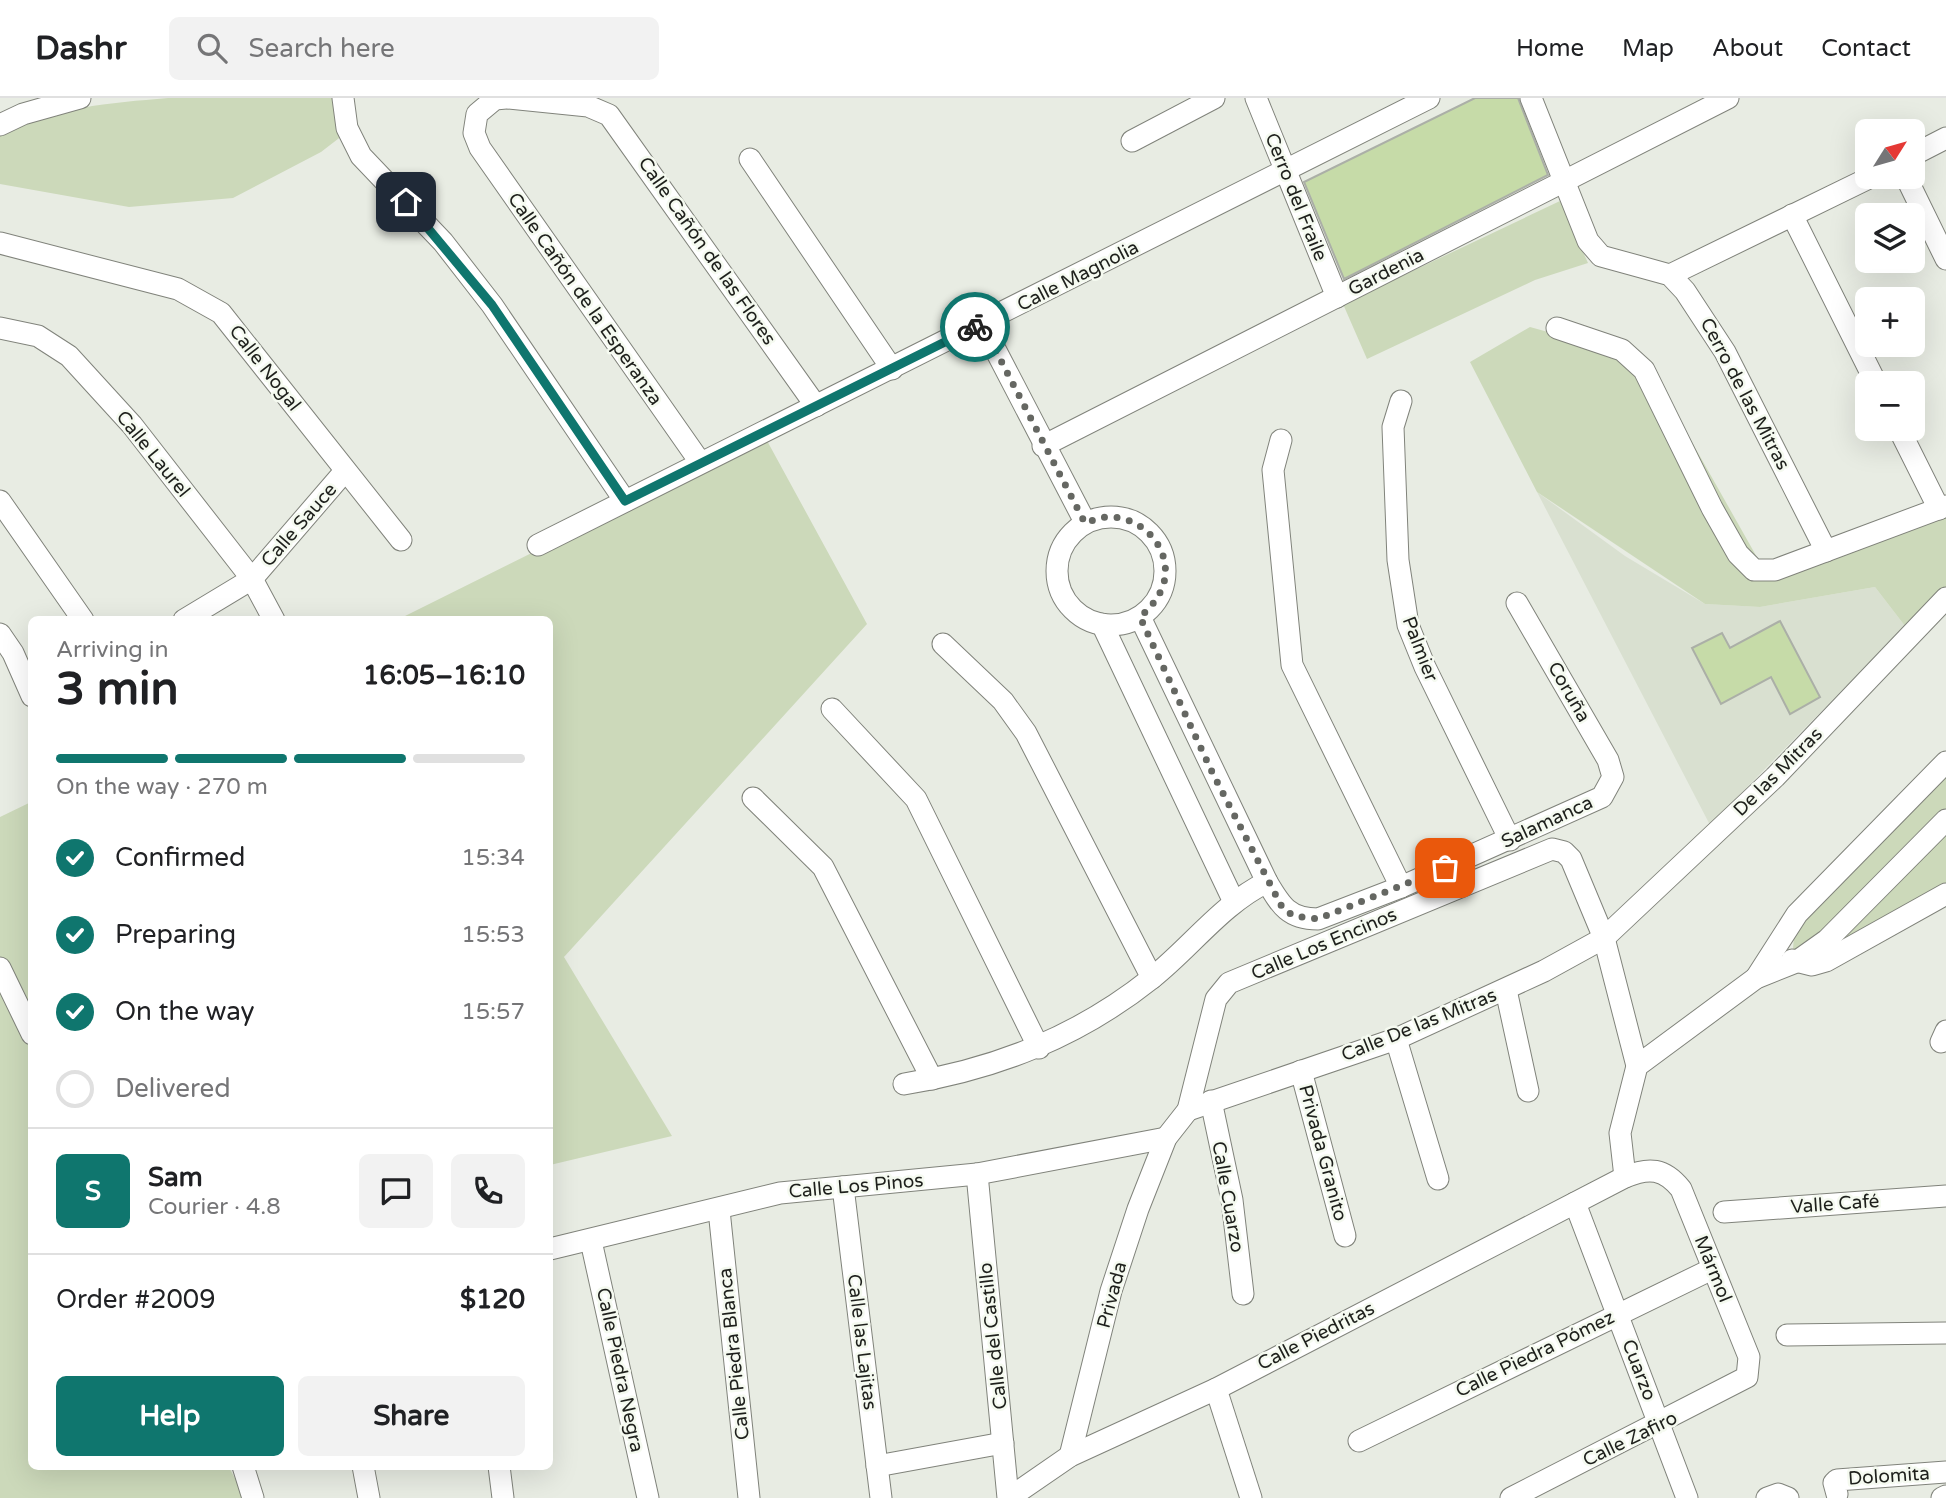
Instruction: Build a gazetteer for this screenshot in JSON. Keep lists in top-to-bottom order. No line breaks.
{"streets":{"street":["Cerro del Fraile","Calle Cañón de las Flores","Gardenia","Calle Magnolia","Calle Cañón de la Esperanza","Calle Nogal","Cerro de las Mitras","Calle Laurel","Calle Sauce","Palmier","Coruña","De las Mitras","Salamanca","Calle Los Encinos","Calle De las Mitras","Privada Granito","Calle Los Pinos","Calle Cuarzo","Valle Café","Mármol","Privada","Calle del Castillo","Calle Piedritas","Calle las Lajitas","Calle Piedra Blanca","Calle Piedra Pómez","Calle Piedra Negra","Cuarzo","Calle Zafiro","Dolomita"]},"crossings":[["Cerro del Fraile","Gardenia"],["Cerro del Fraile","Calle Magnolia"],["Calle Cañón de las Flores","Calle Magnolia"],["Calle Cañón de las Flores","Calle Cañón de la Esperanza"],["Calle Magnolia","Calle Cañón de la Esperanza"],["Calle Nogal","Calle Sauce"],["Calle Laurel","Calle Sauce"],["Palmier","Salamanca"],["Coruña","Salamanca"],["De las Mitras","Calle Los Encinos"],["De las Mitras","Calle De las Mitras"],["Calle Los Encinos","Calle De las Mitras"],["Calle Los Encinos","Privada"],["Calle De las Mitras","Privada Granito"],["Calle De las Mitras","Calle Cuarzo"],["Calle De las Mitras","Privada"],["Calle Los Pinos","Privada"],["Calle Los Pinos","Calle del Castillo"],["Calle Los Pinos","Calle las Lajitas"],["Calle Los Pinos","Calle Piedra Blanca"],["Calle Los Pinos","Calle Piedra Negra"],["Mármol","Calle Piedritas"],["Mármol","Calle Piedra Pómez"],["Mármol","Calle Zafiro"],["Privada","Calle Piedritas"],["Calle del Castillo","Calle Piedritas"],["Calle Piedritas","Cuarzo"],["Calle Piedra Pómez","Cuarzo"],["Cuarzo","Calle Zafiro"]],"north":"top right","page":{"header":"Dashr","search":"Search here","nav":["Home","Map","About","Contact"],"map_buttons":["+","−"],"heading":["3 min","Arriving in","16:05–16:10"],"panel":["Sam","Courier · 4.8","Order #2009","$120"],"bar":"On the way · 270 m","list":[["Confirmed","15:34"],["Preparing","15:53"],["On the way","15:57"],"Delivered"],"round":"S","buttons":["Help","Share"]}}
